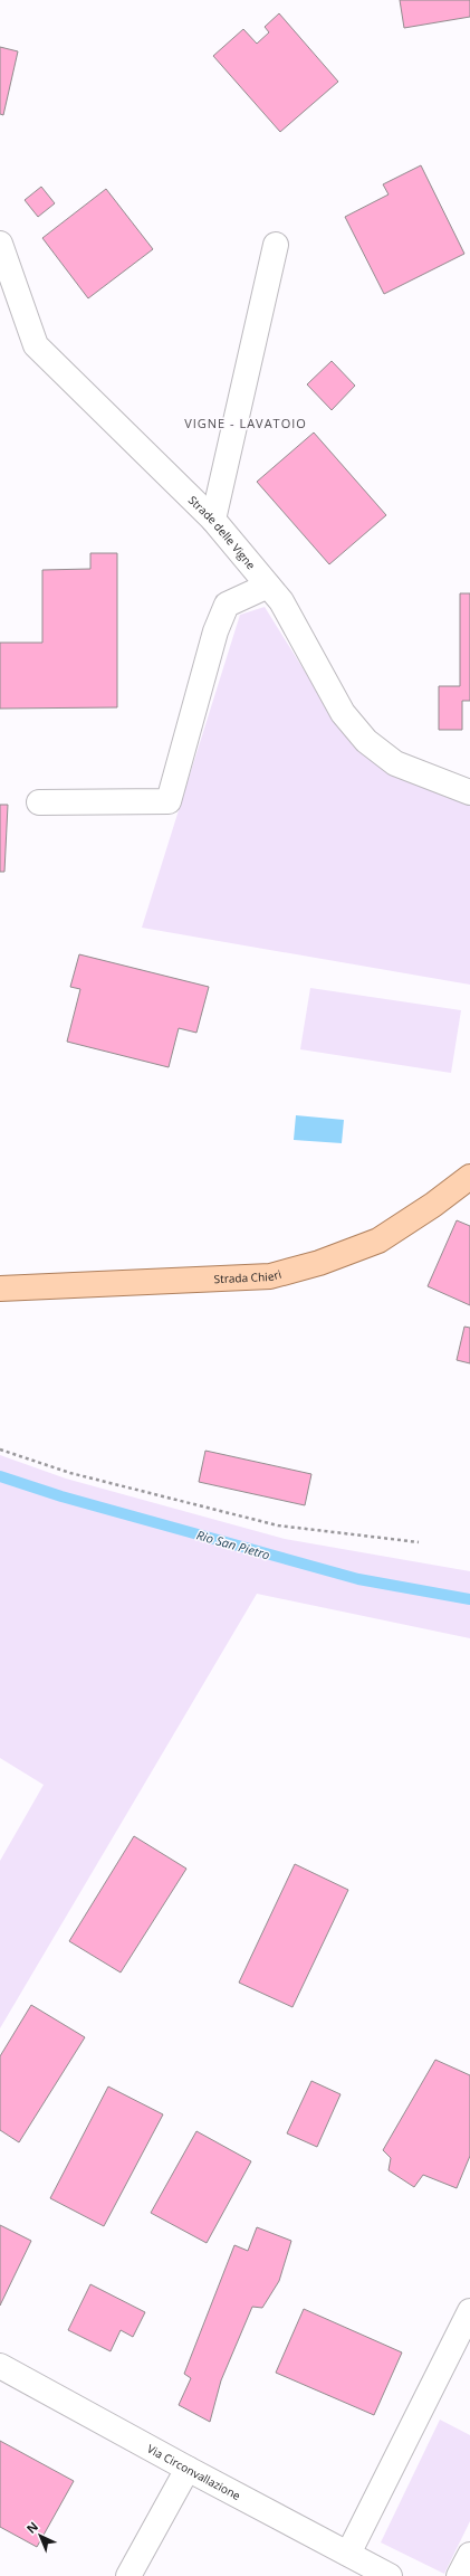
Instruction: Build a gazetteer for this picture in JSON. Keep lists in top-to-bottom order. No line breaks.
{"streets":{"main road":["Strada Chieri"],"street":["Strade delle Vigne","Via Circonvallazione"]},"districts":["VIGNE - LAVATOIO"],"water":["Rio San Pietro"],"north":"top left"}
